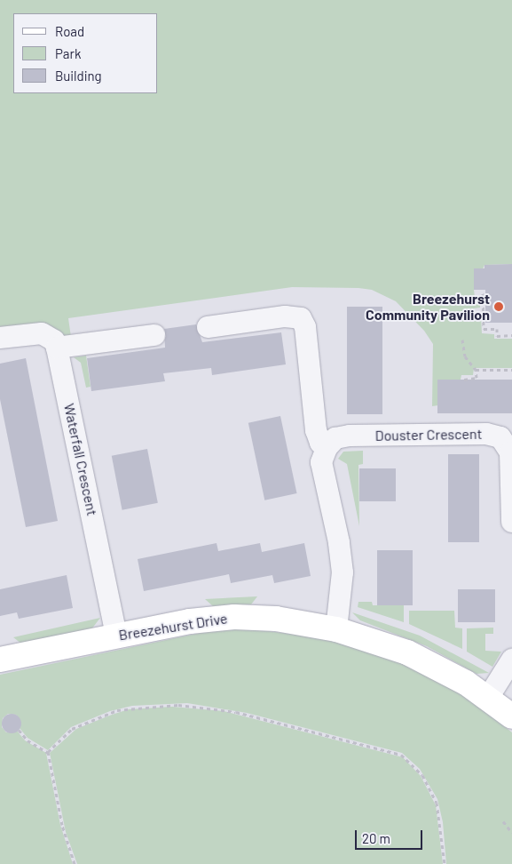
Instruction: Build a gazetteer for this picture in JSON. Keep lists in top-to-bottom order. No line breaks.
{"streets":{"street":["Douster Crescent","Waterfall Crescent","Breezehurst Drive"]},"crossings":[["Waterfall Crescent","Breezehurst Drive"]],"places":["Breezehurst Community Pavilion"],"legend":["Road","Park","Building"],"scale_bar":"20 m"}
